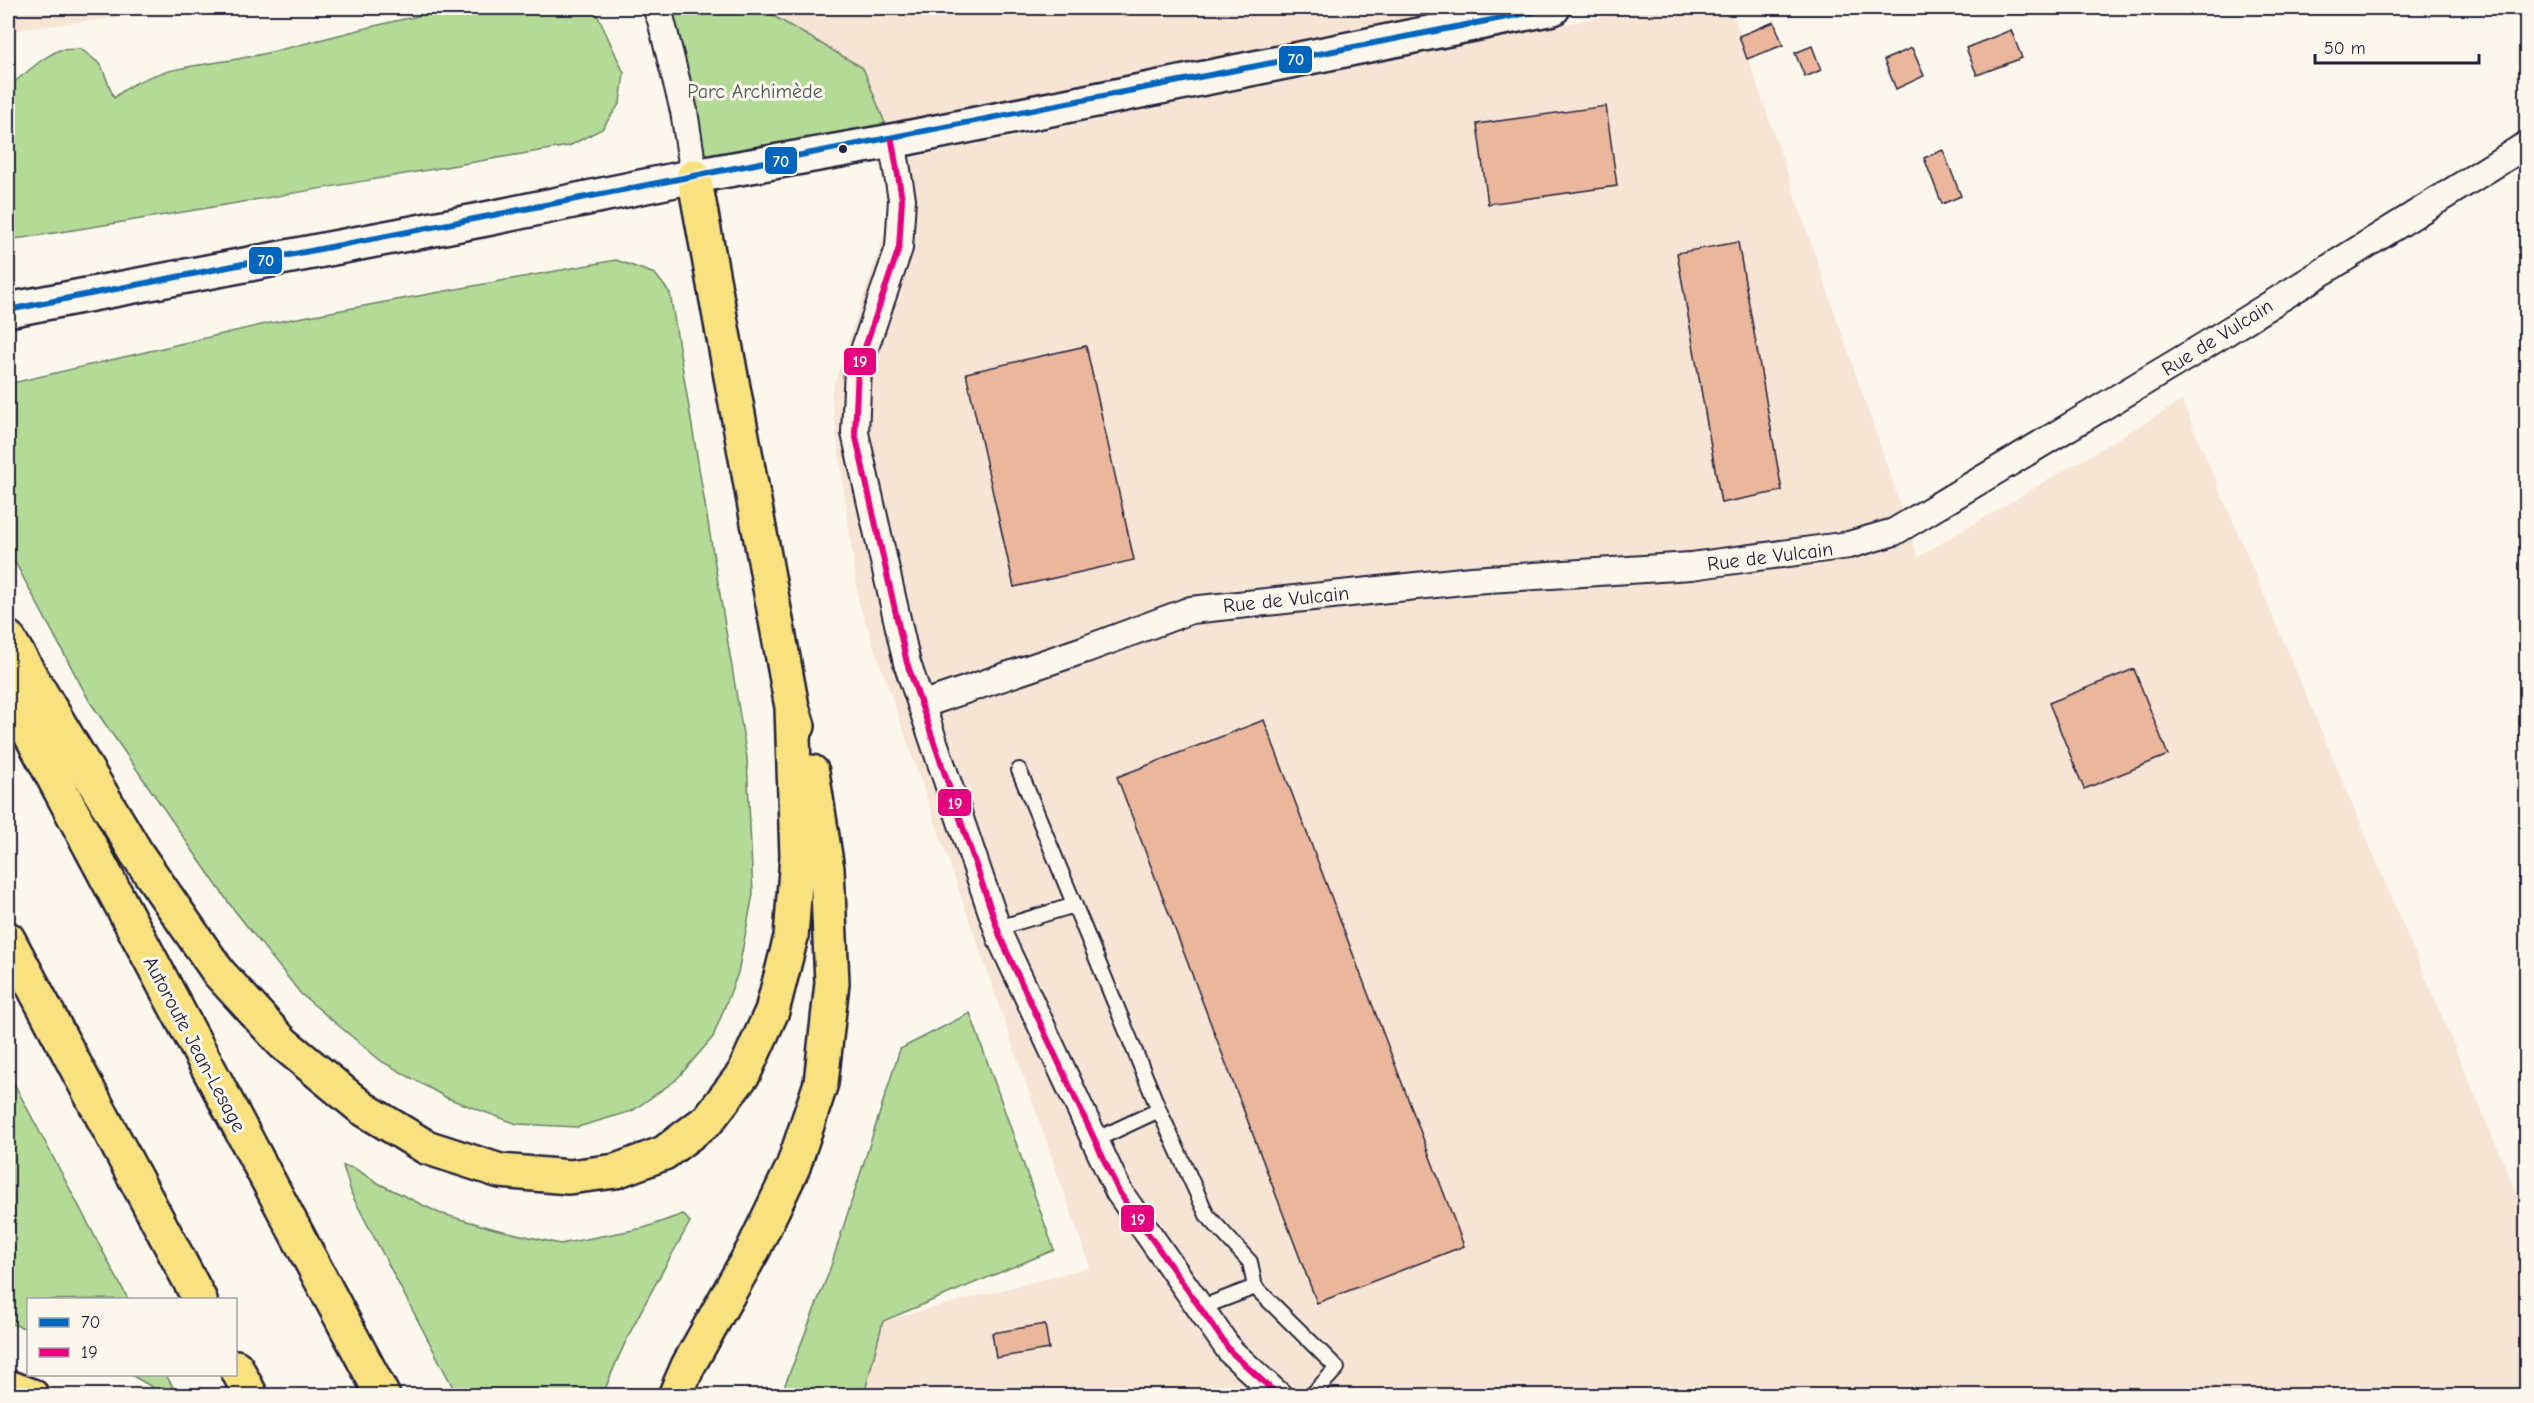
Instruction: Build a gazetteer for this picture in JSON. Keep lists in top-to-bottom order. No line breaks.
{"streets":{"highway":["Autoroute Jean-Lesage"],"street":["Rue de Vulcain"]},"parks":["Parc Archimède"],"lines":["transit line 70","transit line 19"],"legend":["70","19"],"scale_bar":"50 m"}
